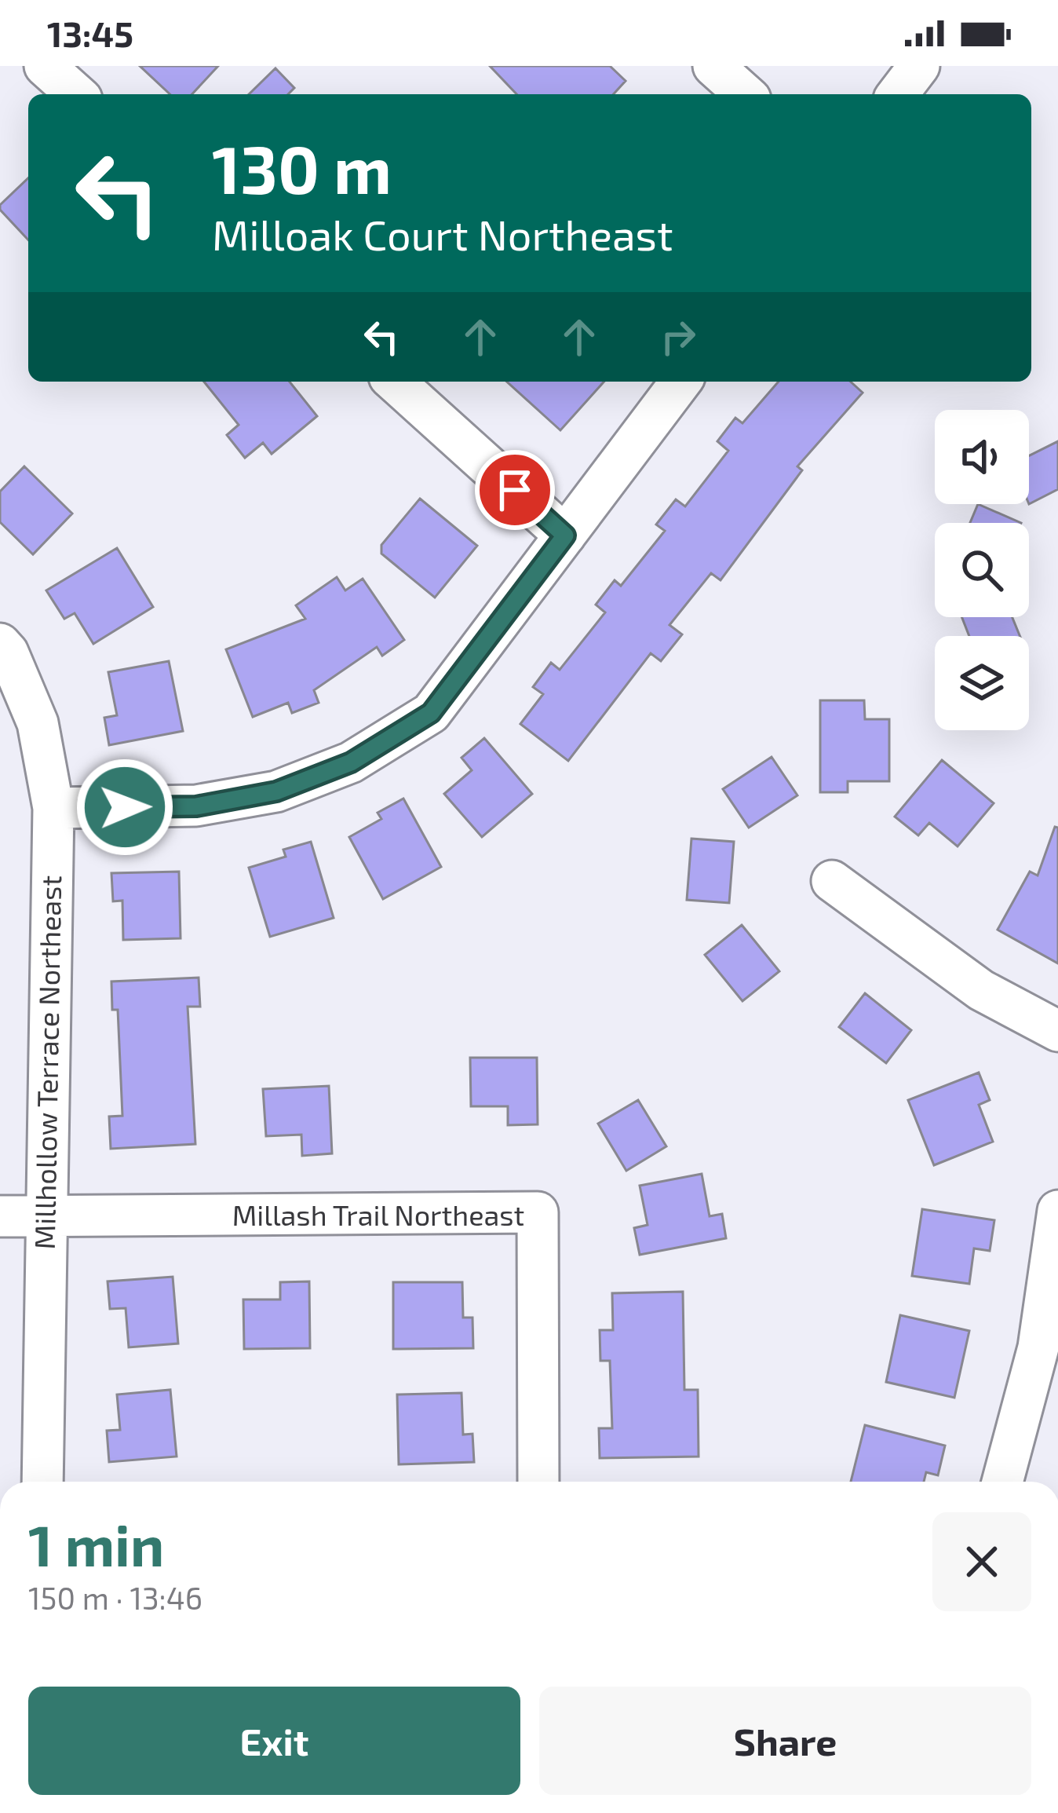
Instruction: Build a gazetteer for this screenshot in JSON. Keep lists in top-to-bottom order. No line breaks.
{"streets":{"street":["Millhollow Terrace Northeast","Millash Trail Northeast"]},"crossings":[["Millhollow Terrace Northeast","Millash Trail Northeast"]],"page":{"status":"13:45","turn":["130 m","Milloak Court Northeast"],"heading":["1 min","150 m · 13:46"],"buttons":["Exit","Share"]}}
